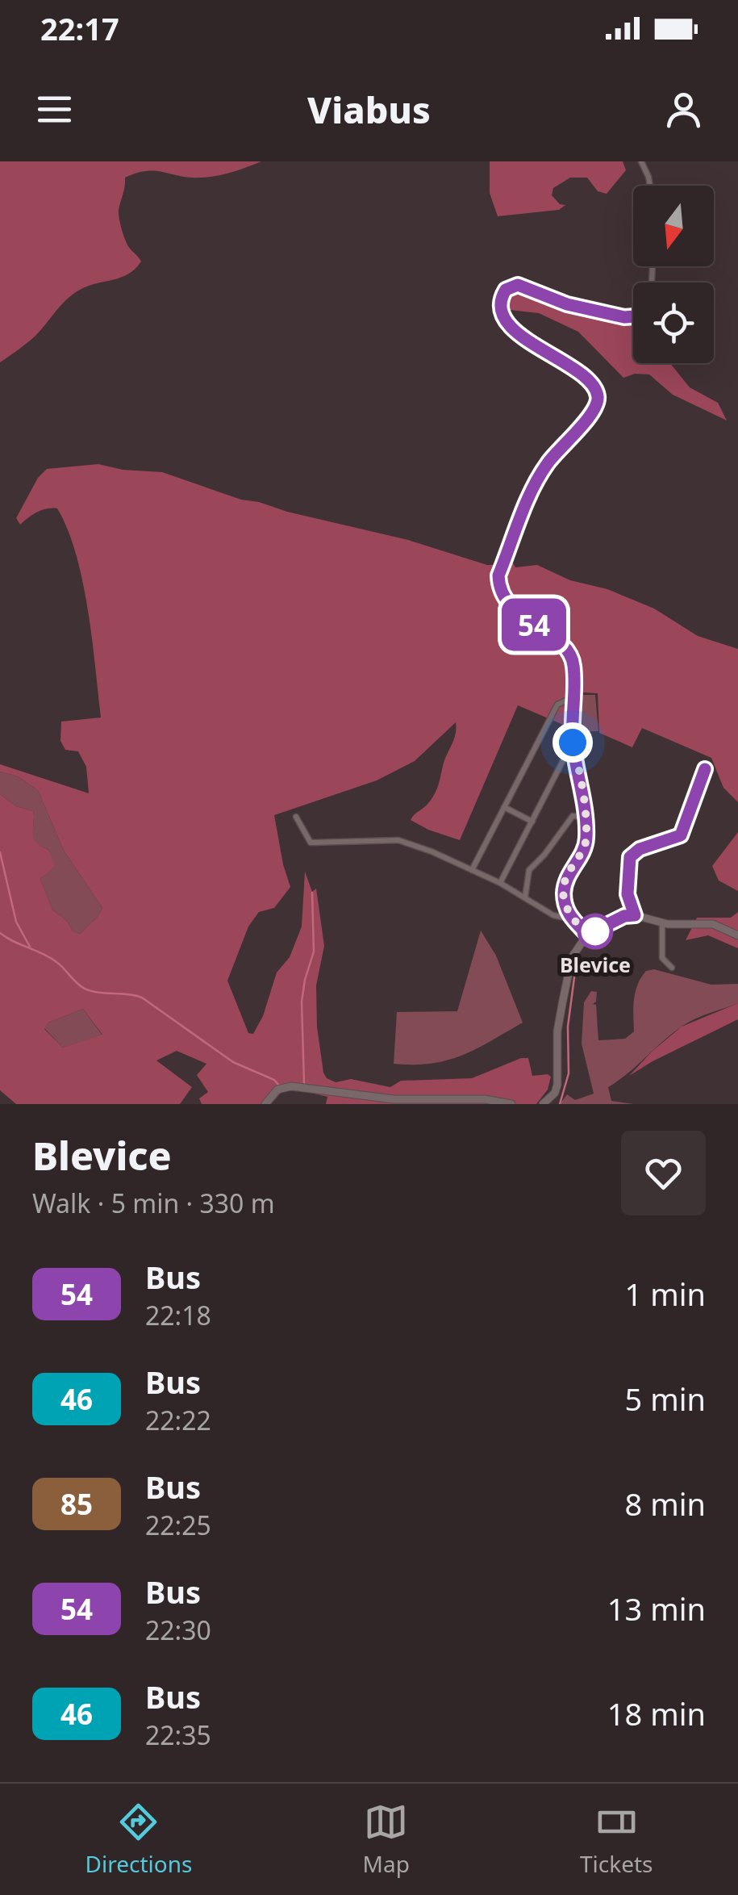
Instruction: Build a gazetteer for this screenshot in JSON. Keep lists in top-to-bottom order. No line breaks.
{"places":["Blevice"],"lines":["bus line 54"],"north":"bottom","page":{"status":"22:17","header":"Viabus","on_map":"54","heading":["Blevice","Walk · 5 min · 330 m"],"list":[{"mark":"54","name":"Bus","note":"22:18","value":"1 min"},{"mark":"46","name":"Bus","note":"22:22","value":"5 min"},{"mark":"85","name":"Bus","note":"22:25","value":"8 min"},{"mark":"54","name":"Bus","note":"22:30","value":"13 min"},{"mark":"46","name":"Bus","note":"22:35","value":"18 min"}],"tabs":["Directions","Map","Tickets"]}}
